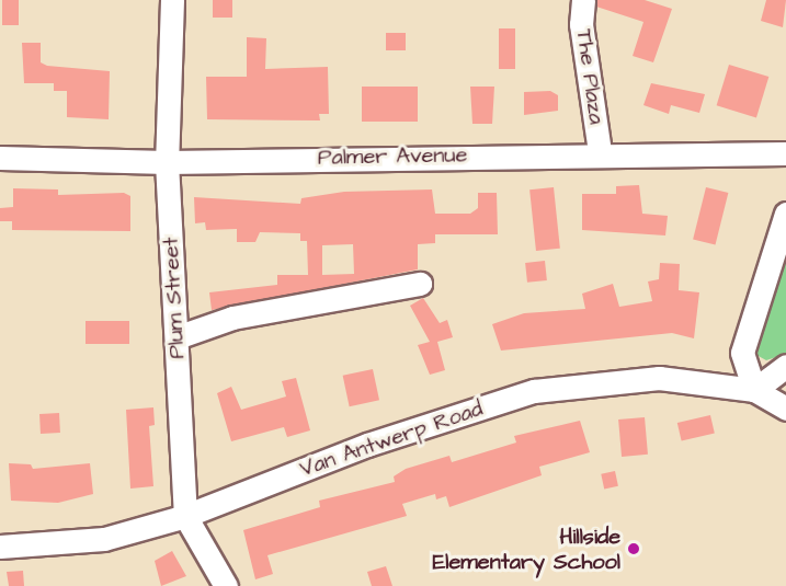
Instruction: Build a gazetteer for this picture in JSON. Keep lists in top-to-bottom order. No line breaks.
{"streets":{"street":["The Plaza","Palmer Avenue","Plum Street","Van Antwerp Road"]},"crossings":[["The Plaza","Palmer Avenue"],["Palmer Avenue","Plum Street"],["Plum Street","Van Antwerp Road"]],"places":["Hillside Elementary School"]}
